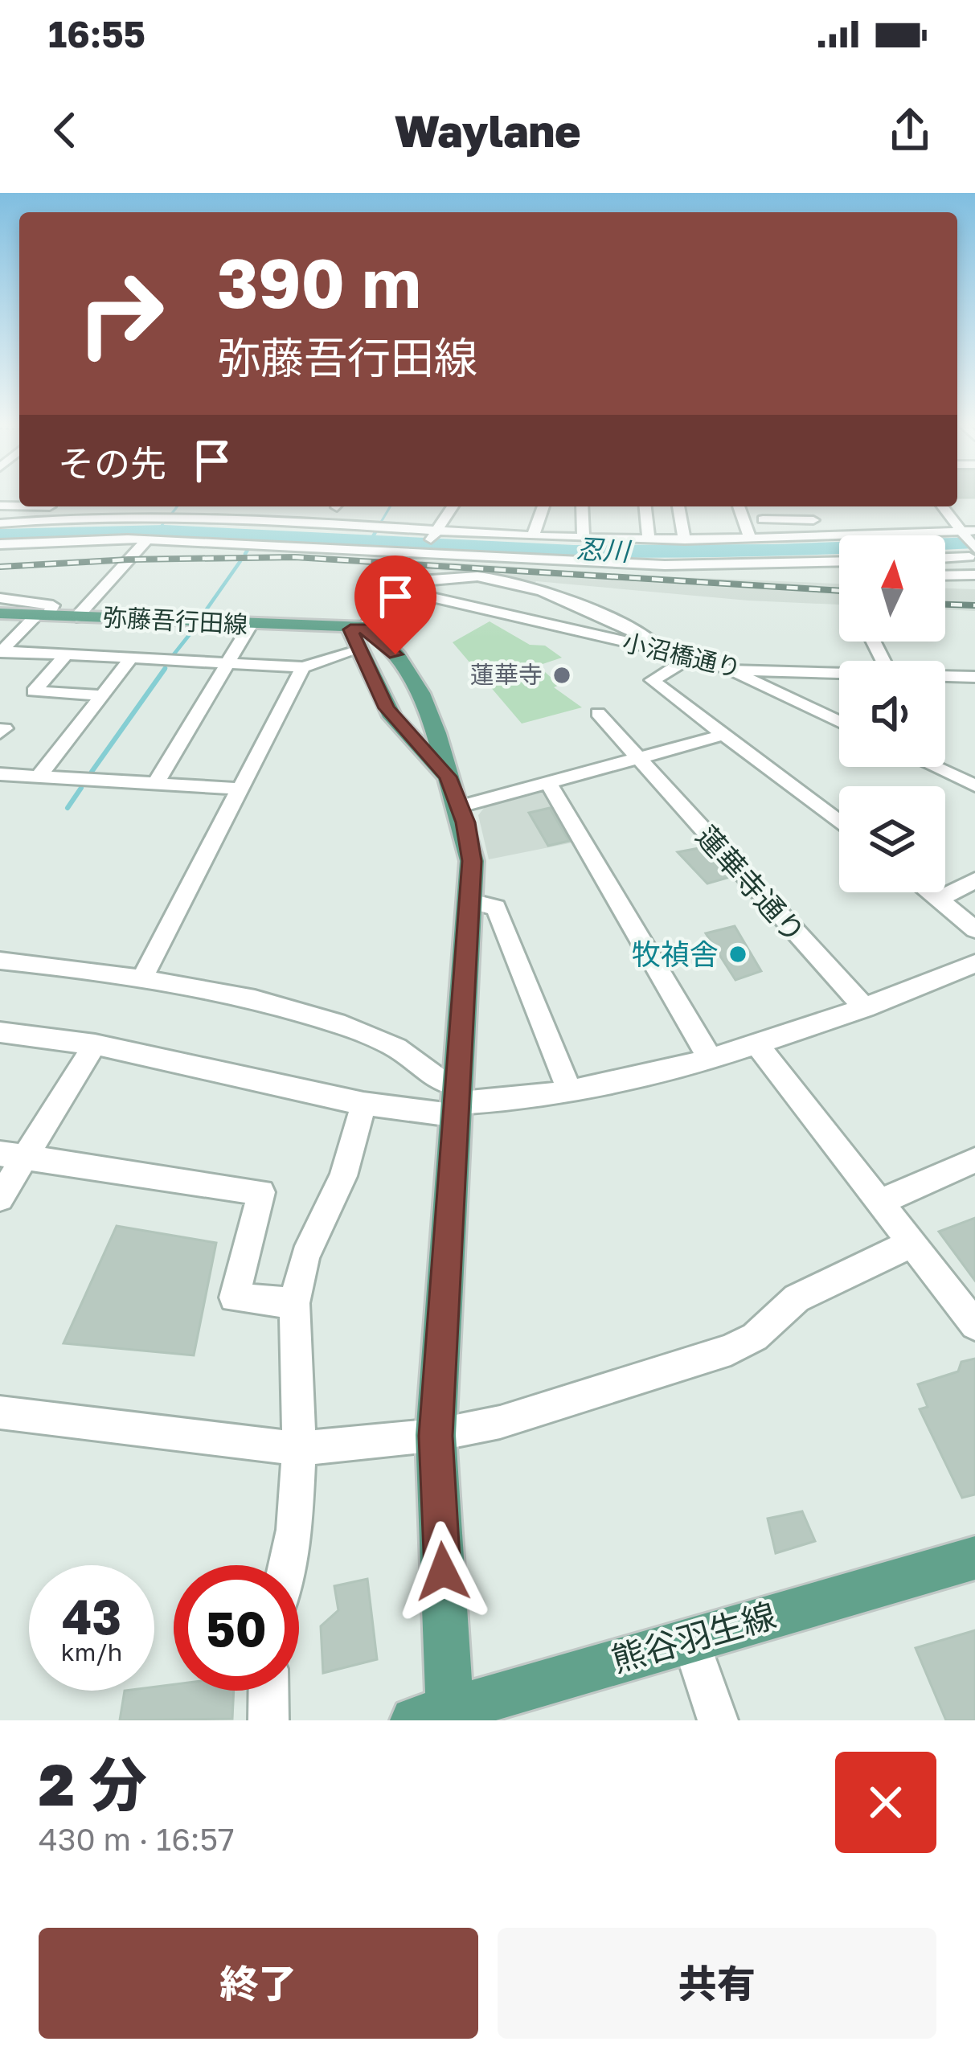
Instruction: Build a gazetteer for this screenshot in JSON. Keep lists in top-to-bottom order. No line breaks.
{"streets":{"main road":["弥藤吾行田線","熊谷羽生線"],"street":["小沼橋通り","蓮華寺通り"]},"water":["忍川"],"places":["蓮華寺","牧禎舎"],"north":"top","page":{"status":"16:55","header":"Waylane","turn":["390 m","弥藤吾行田線"],"then":"その先","speed":"43 km/h","limit":"50","heading":["2 分","430 m · 16:57"],"buttons":["終了","共有"]}}
